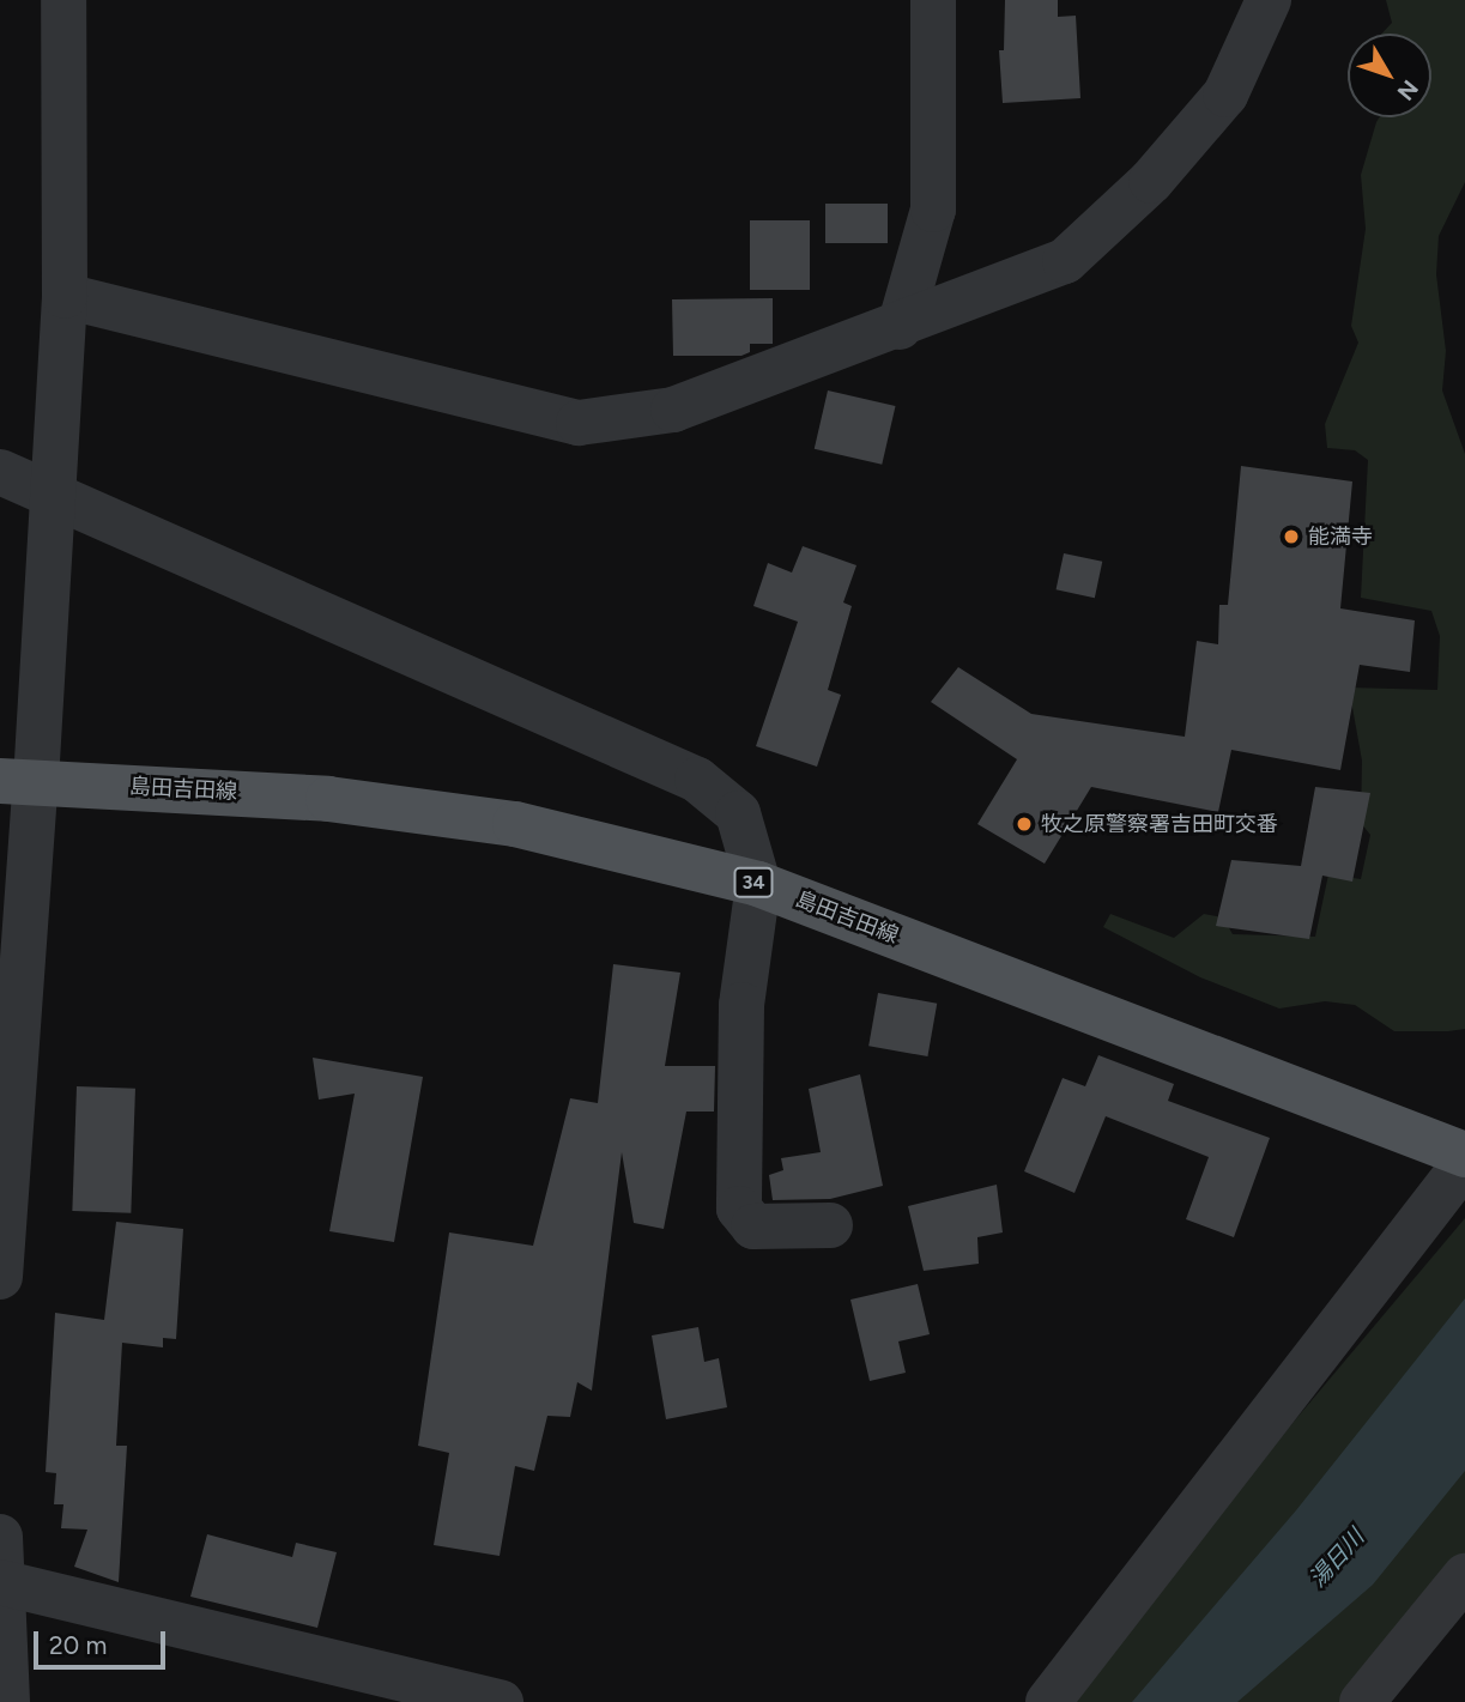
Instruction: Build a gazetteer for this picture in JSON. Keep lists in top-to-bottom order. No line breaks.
{"streets":{"main road":["島田吉田線","34"]},"water":["湯日川"],"places":["能満寺","牧之原警察署吉田町交番"],"scale_bar":"20 m","north":"bottom right"}
